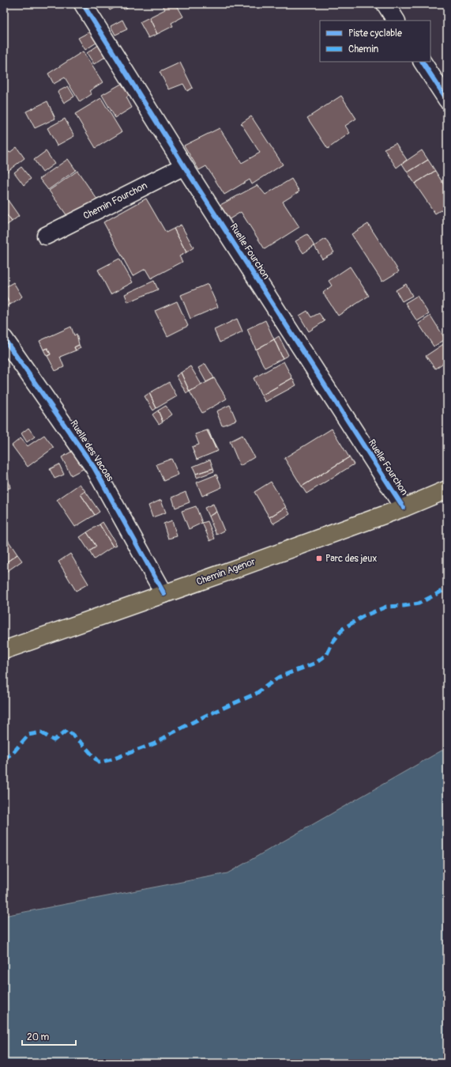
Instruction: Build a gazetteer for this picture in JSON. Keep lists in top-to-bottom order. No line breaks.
{"streets":{"main road":["Chemin Agenor"],"street":["Chemin Fourchon","Ruelle Fourchon","Ruelle des Vacoas"]},"crossings":[["Chemin Fourchon","Ruelle Fourchon"],["Ruelle Fourchon","Chemin Agenor"],["Ruelle des Vacoas","Chemin Agenor"]],"places":{"transit":["Parc des jeux"]},"legend":["Piste cyclable","Chemin"],"scale_bar":"20 m"}
